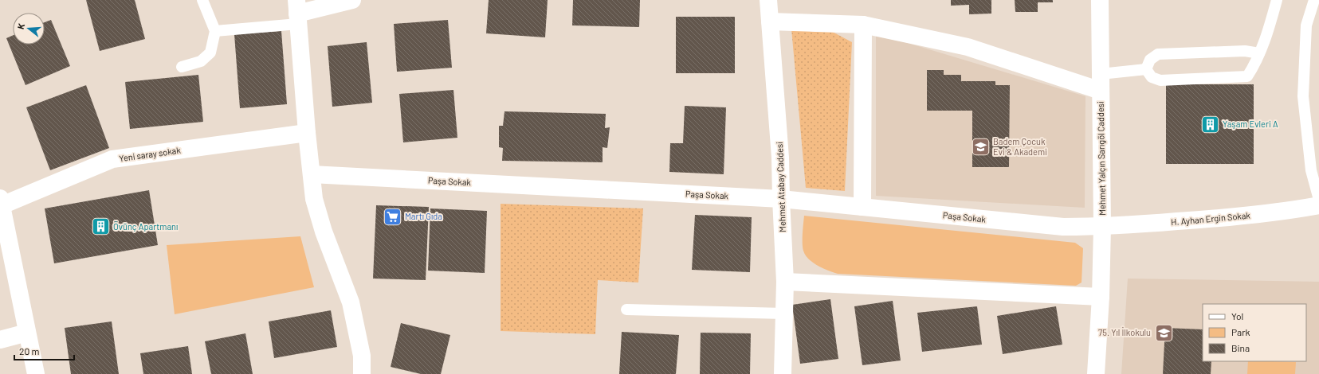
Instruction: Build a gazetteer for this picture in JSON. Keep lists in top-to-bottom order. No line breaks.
{"streets":{"street":["Yeni saray sokak","Mehmet Yalçın Sarıgöl Caddesi","Paşa Sokak","Mehmet Atabay Caddesi","H. Ayhan Ergin Sokak"]},"crossings":[["Mehmet Yalçın Sarıgöl Caddesi","Paşa Sokak"],["Mehmet Yalçın Sarıgöl Caddesi","H. Ayhan Ergin Sokak"],["Paşa Sokak","Mehmet Atabay Caddesi"],["Paşa Sokak","H. Ayhan Ergin Sokak"]],"places":{"building":["Yaşam Evleri A","Övünç Apartmanı"],"school or university":["Badem Çocuk Evi & Akademi","75. Yıl İlkokulu"],"supermarket":["Martı Gıda"]},"legend":["Yol","Park","Bina"],"scale_bar":"20 m","north":"left"}
